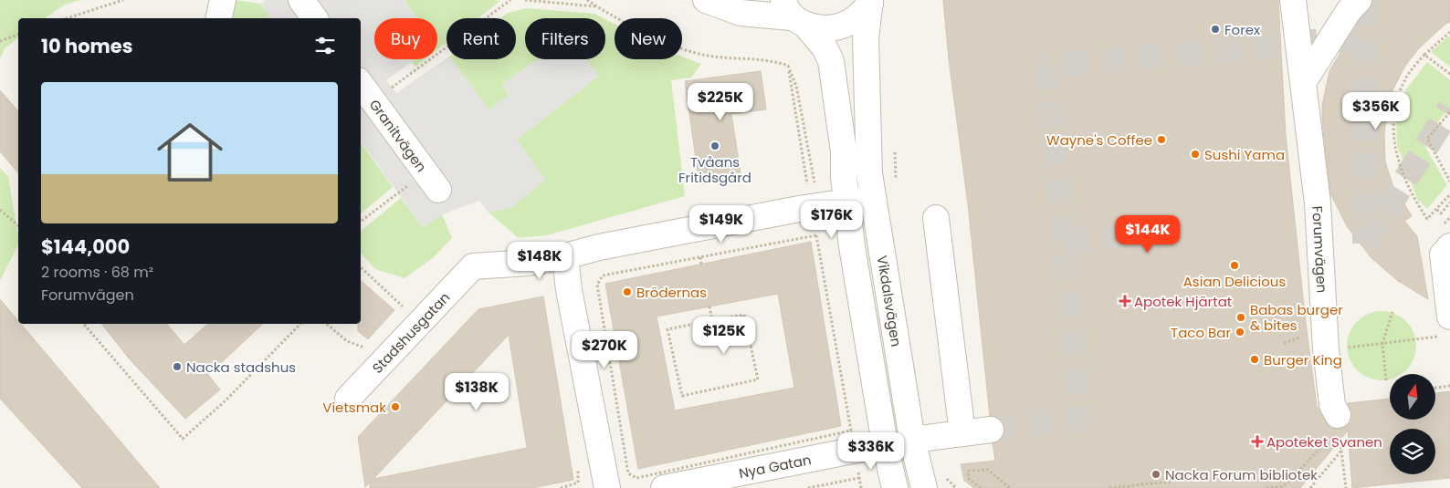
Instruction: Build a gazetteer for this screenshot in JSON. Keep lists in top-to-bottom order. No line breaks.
{"streets":{"street":["Granitvägen","Forumvägen","Vikdalsvägen","Stadshusgatan","Nya Gatan"]},"crossings":[["Vikdalsvägen","Nya Gatan"]],"places":{"other":["Forex","Wayne's Coffee","Tvåans Fritidsgård","Sushi Yama","Asian Delicious","Brödernas","Babas burger & bites","Taco Bar","Burger King","Nacka stadshus","Vietsmak","Nacka Forum bibliotek"],"health":["Apotek Hjärtat","Apoteket Svanen"]},"north":"top","page":{"chip":["Buy","Rent","Filters","New"],"heading":"10 homes","list":[{"name":"$144,000","note":"2 rooms · 68 m² · Forumvägen"}],"price":["$225K","$356K","$176K","$149K","$144K","$148K","$125K","$270K","$138K","$336K"]}}
